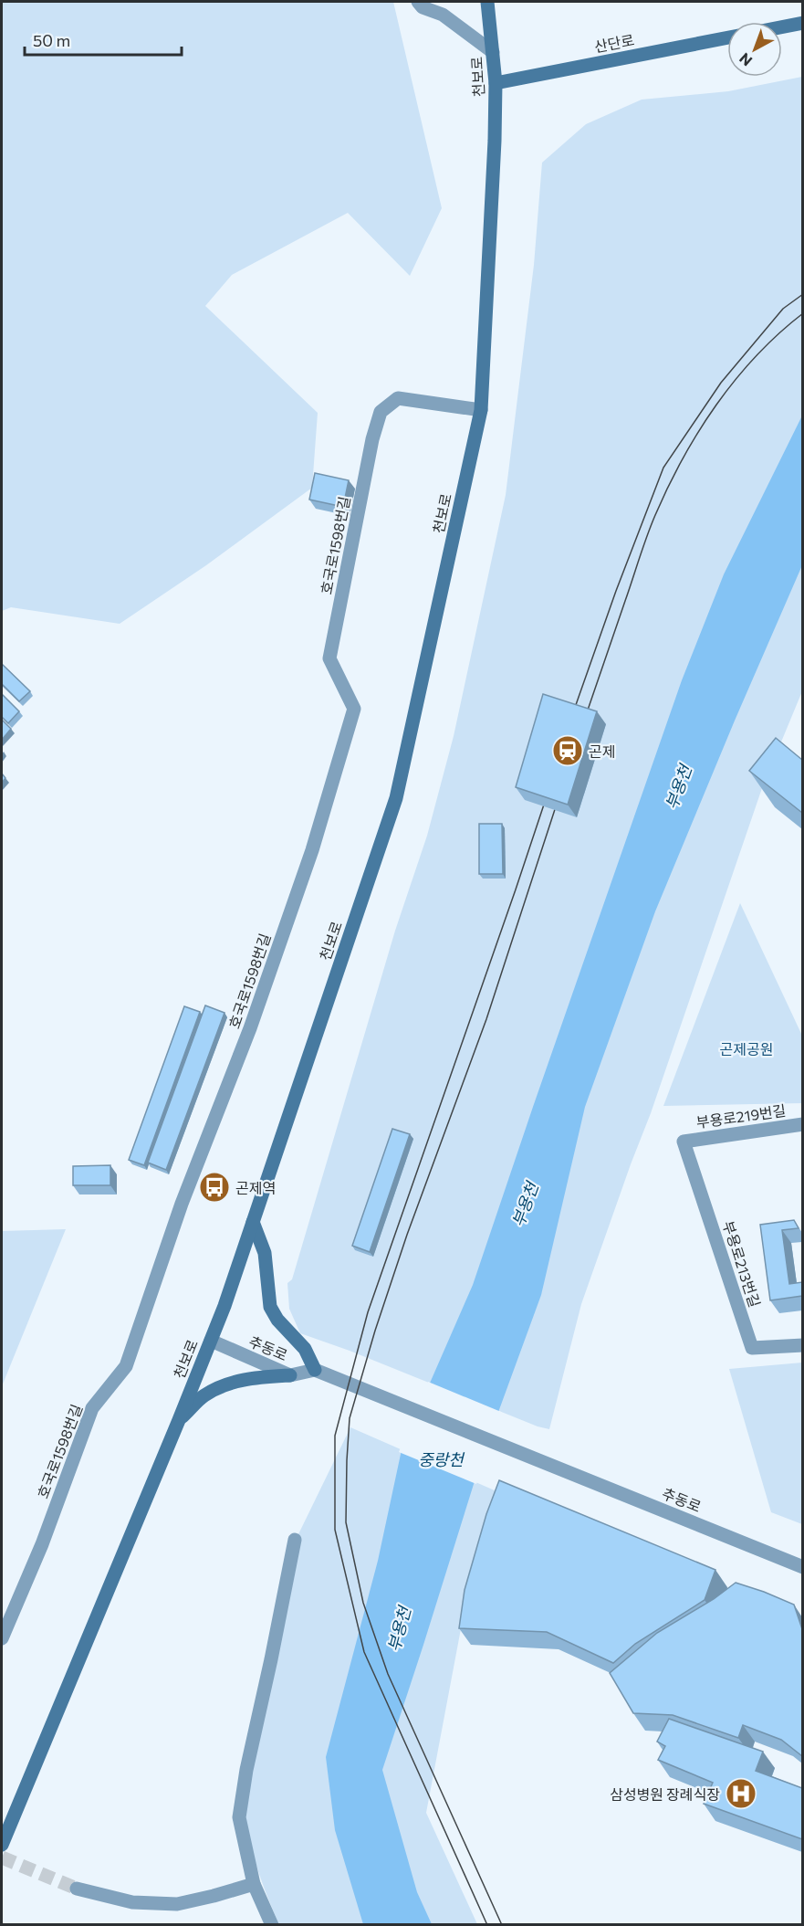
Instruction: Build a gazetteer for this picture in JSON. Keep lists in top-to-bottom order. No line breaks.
{"streets":{"main road":["산단로","천보로"],"street":["호국로1598번길","부용로219번길","부용로213번길","추동로"]},"crossings":[["산단로","천보로"],["천보로","호국로1598번길"],["천보로","추동로"],["부용로219번길","부용로213번길"]],"water":["부용천","중랑천"],"parks":["곤제공원"],"places":{"station":["곤제"],"bus stop":["곤제역"],"hospital":["삼성병원 장례식장"]},"scale_bar":"50 m","north":"bottom left"}
